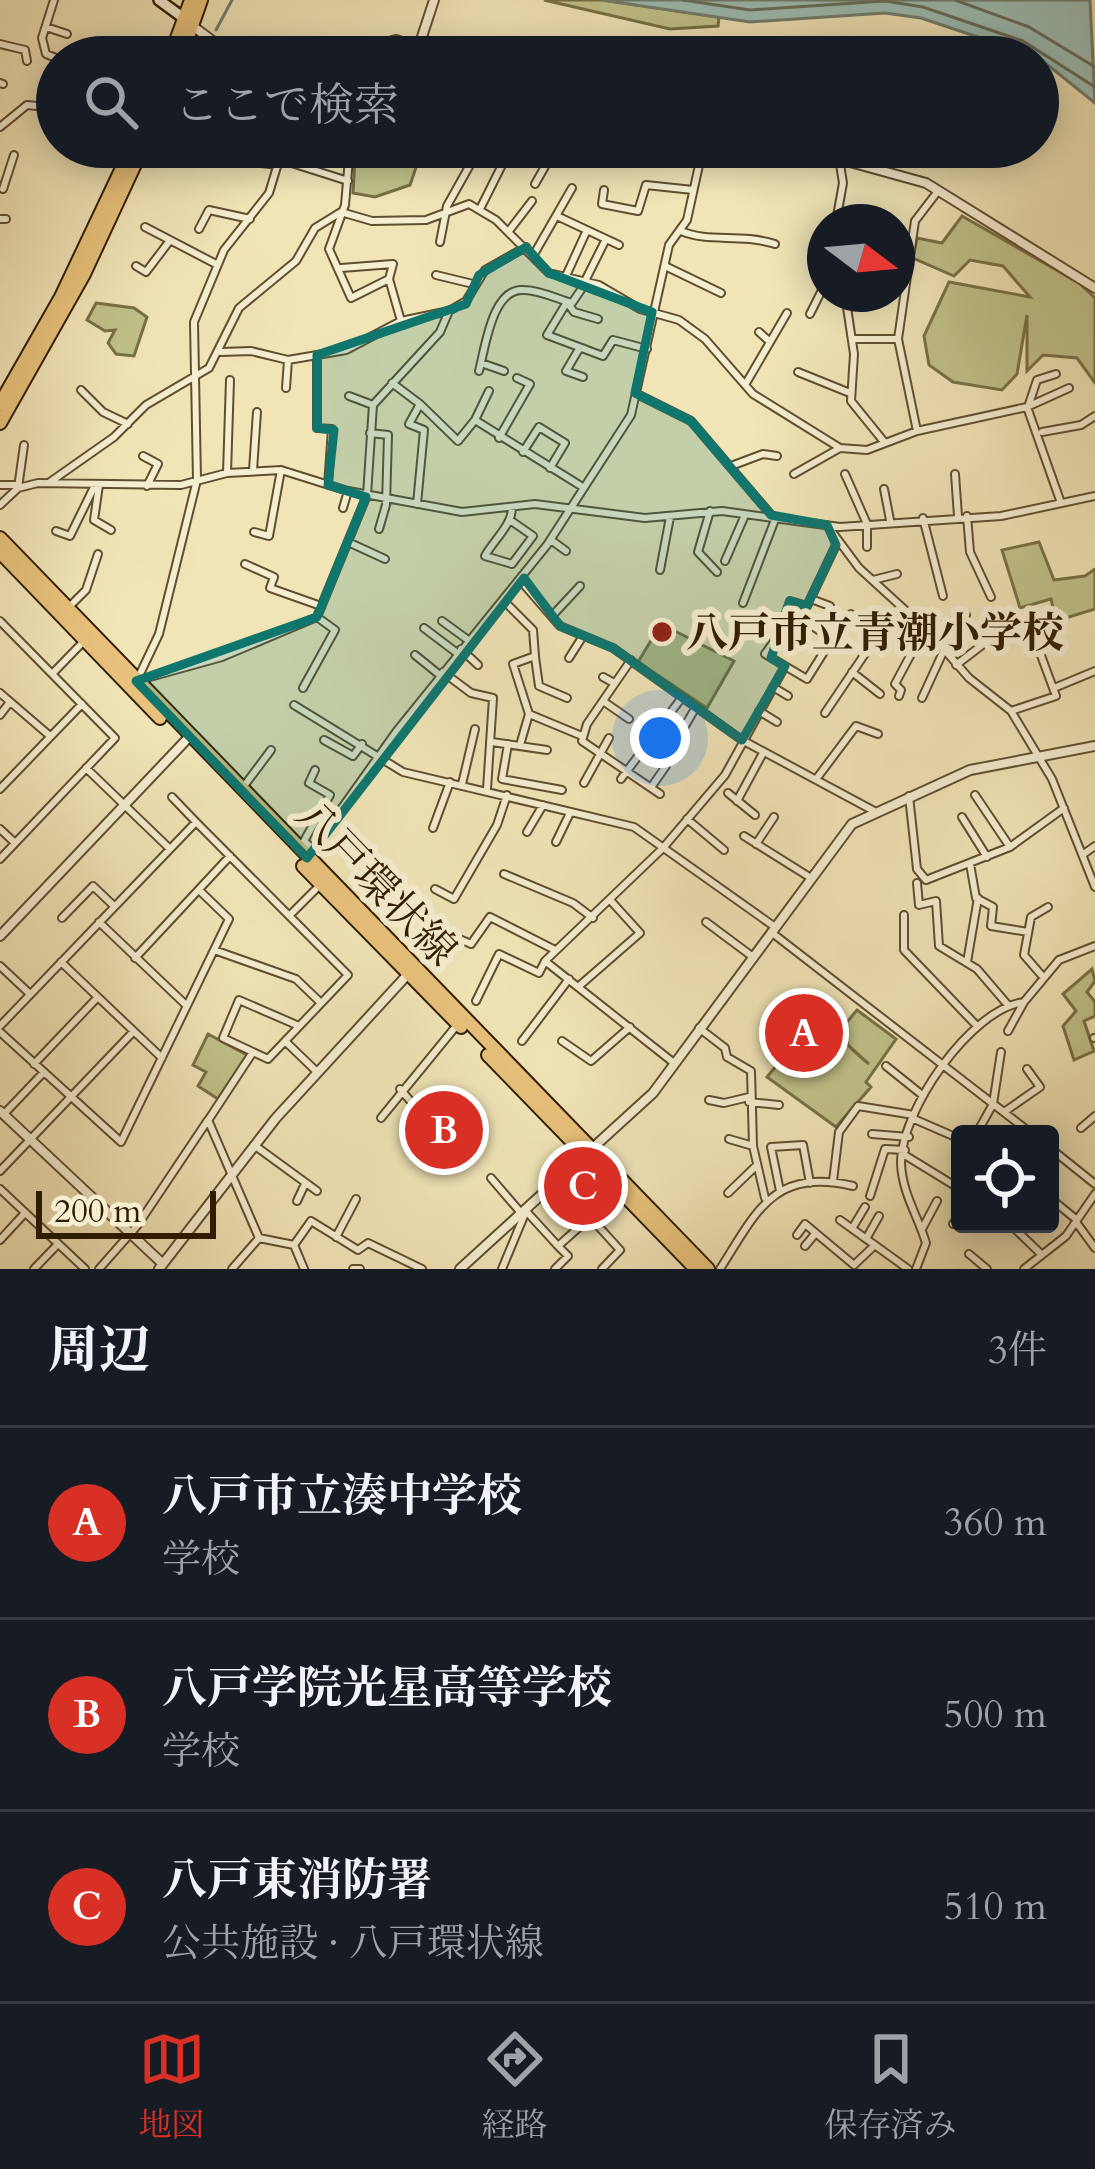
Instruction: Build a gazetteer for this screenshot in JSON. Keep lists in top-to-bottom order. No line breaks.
{"streets":{"main road":["八戸環状線"]},"places":["八戸市立青潮小学校"],"scale_bar":"200 m","north":"right","page":{"search":"ここで検索","pins":["A","B","C"],"scale":"200 m","heading":["周辺","3件"],"list":[{"mark":"A","name":"八戸市立湊中学校","note":"学校","value":"360 m"},{"mark":"B","name":"八戸学院光星高等学校","note":"学校","value":"500 m"},{"mark":"C","name":"八戸東消防署","note":"公共施設 · 八戸環状線","value":"510 m"}],"nav":["地図","経路","保存済み"]}}
